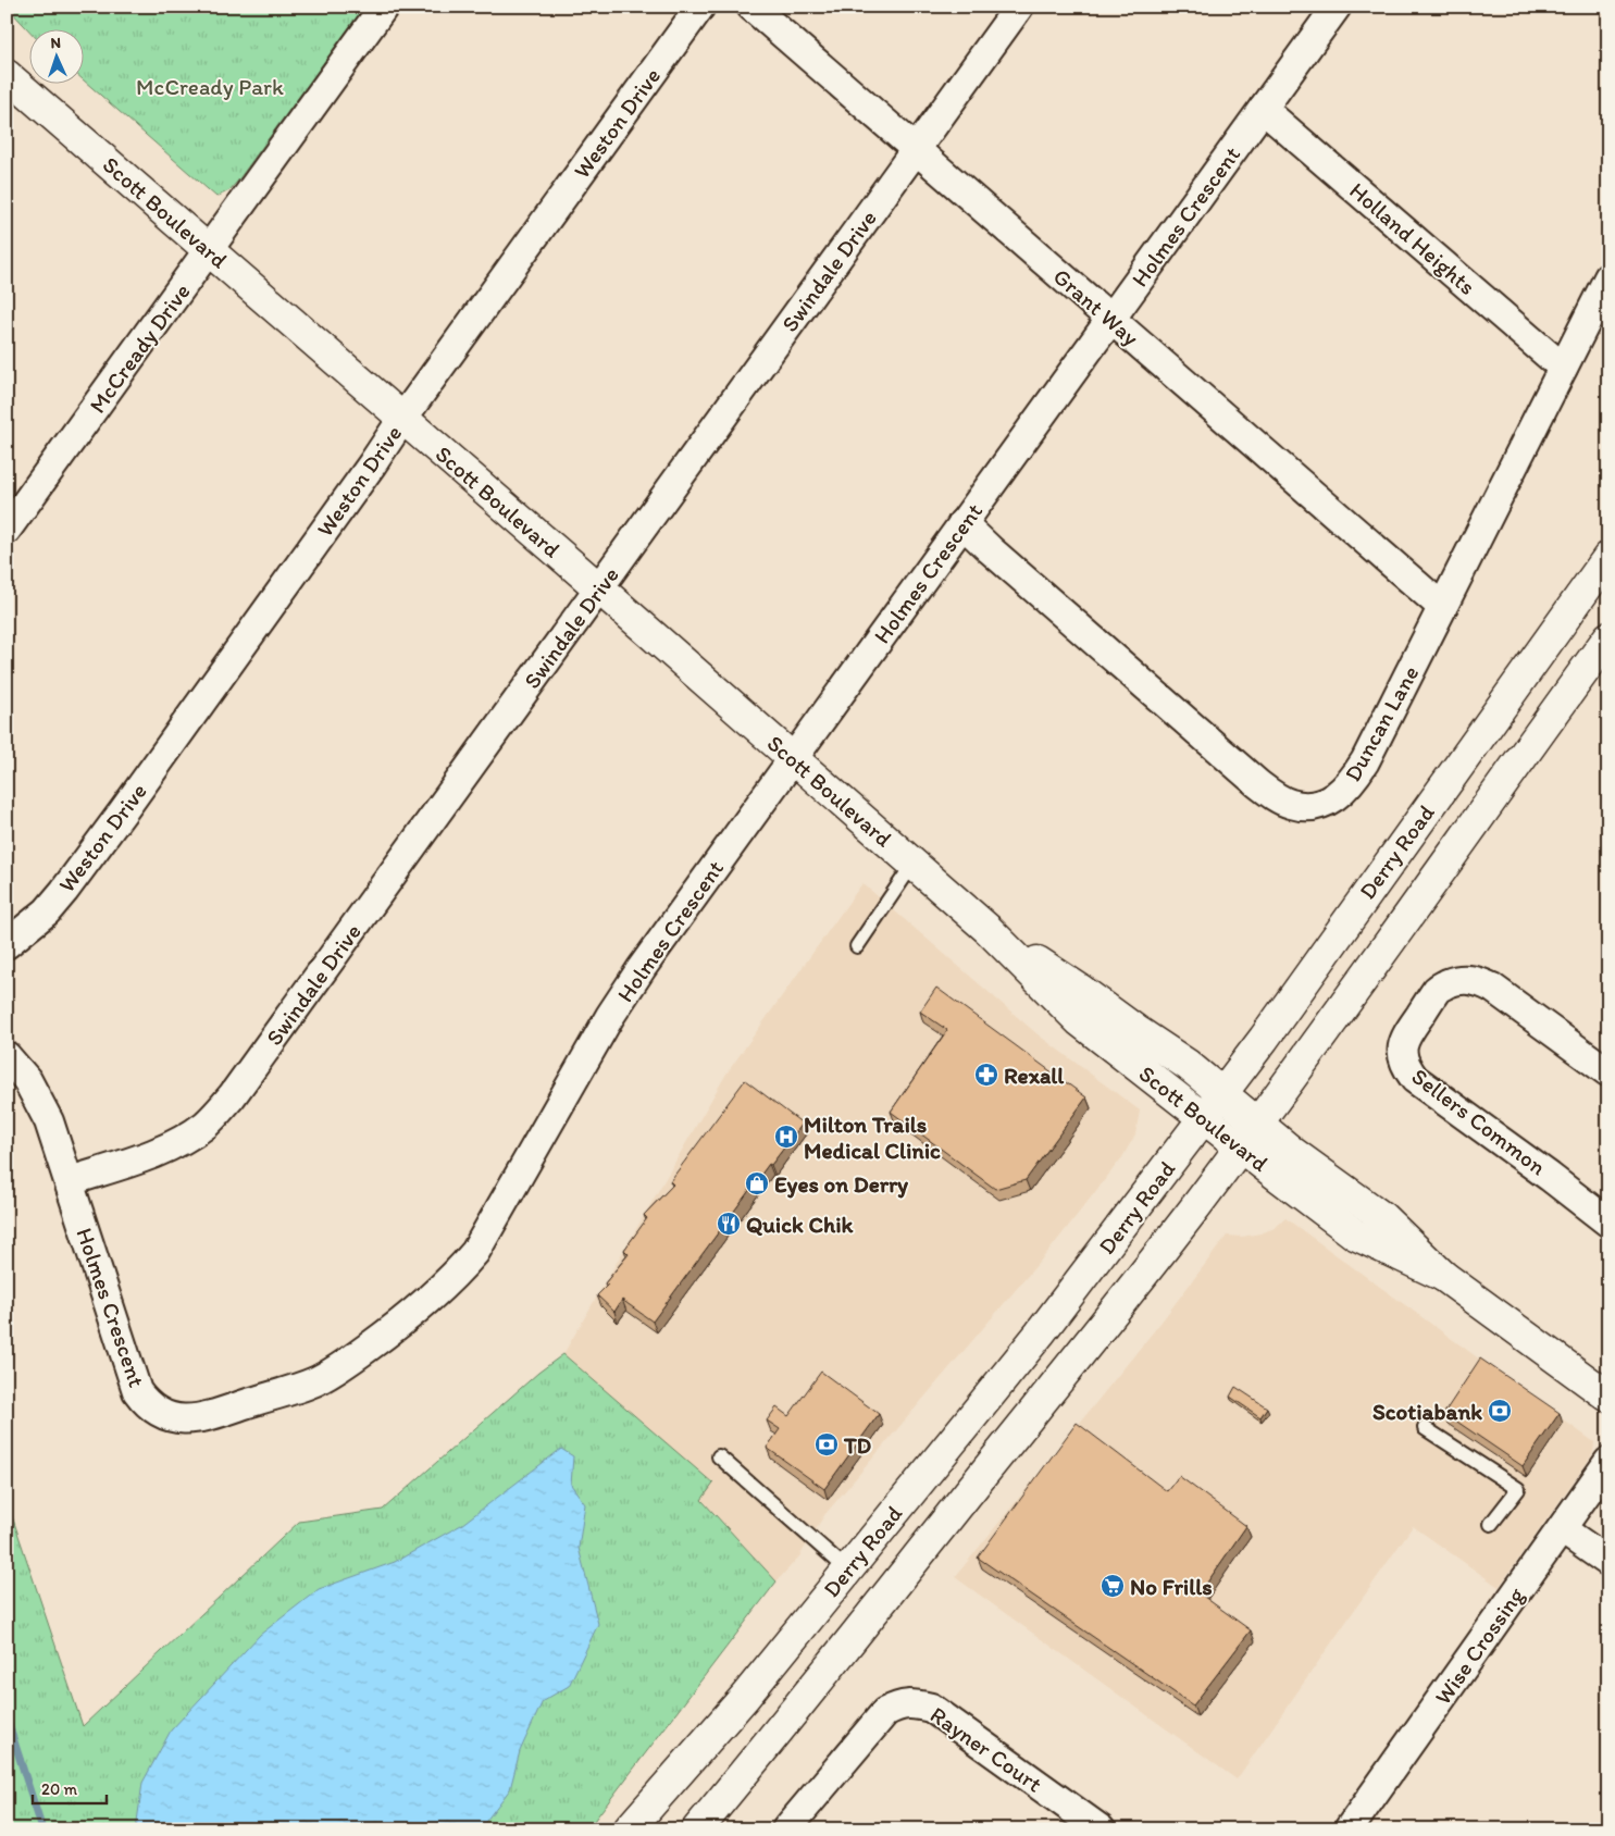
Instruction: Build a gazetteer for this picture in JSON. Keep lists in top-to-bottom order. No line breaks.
{"streets":{"main road":["Scott Boulevard","Derry Road"],"street":["Weston Drive","Holmes Crescent","Holland Heights","Swindale Drive","Grant Way","McCready Drive","Duncan Lane","Sellers Common","Wise Crossing","Rayner Court"]},"crossings":[["Weston Drive","Scott Boulevard"],["Scott Boulevard","Holmes Crescent"],["Scott Boulevard","Swindale Drive"],["Scott Boulevard","McCready Drive"],["Scott Boulevard","Derry Road"],["Holmes Crescent","Holland Heights"],["Holmes Crescent","Swindale Drive"],["Holmes Crescent","Grant Way"],["Holmes Crescent","Duncan Lane"],["Holland Heights","Duncan Lane"],["Swindale Drive","Grant Way"],["Grant Way","Duncan Lane"]],"parks":["McCready Park"],"places":{"pharmacy":["Rexall"],"hospital":["Milton Trails Medical Clinic"],"shop":["Eyes on Derry"],"restaurant":["Quick Chik"],"bank":["Scotiabank","TD"],"supermarket":["No Frills"]},"scale_bar":"20 m","north":"top"}
